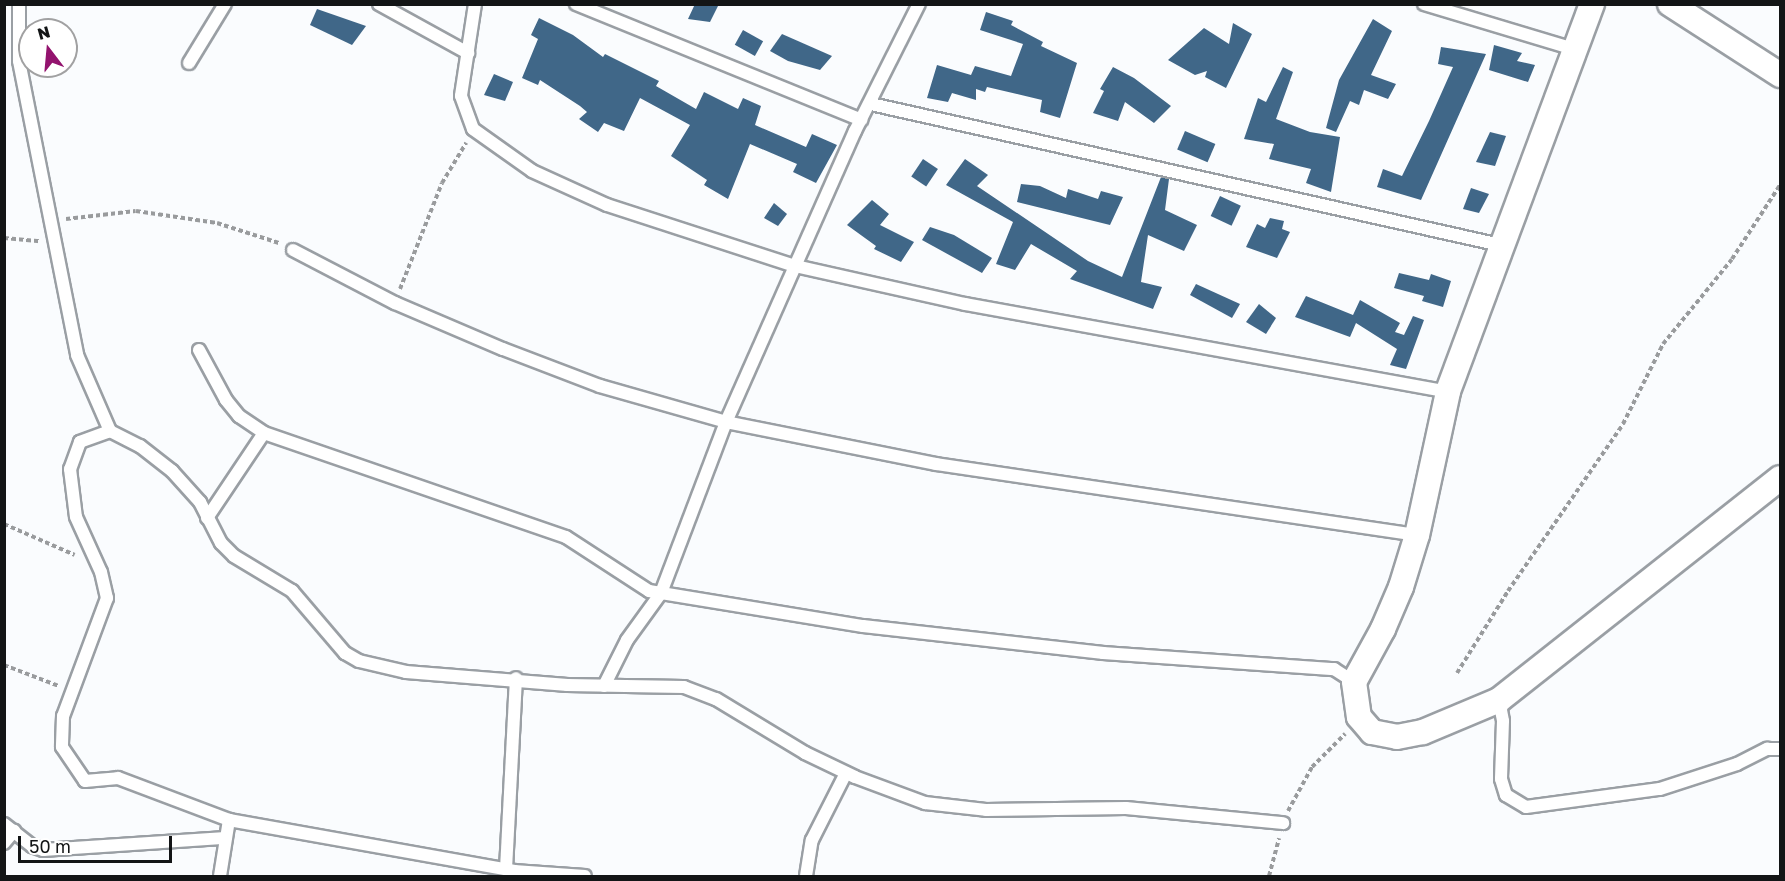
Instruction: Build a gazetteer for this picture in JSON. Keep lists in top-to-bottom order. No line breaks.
{"scale_bar":"50 m","north":"top"}
